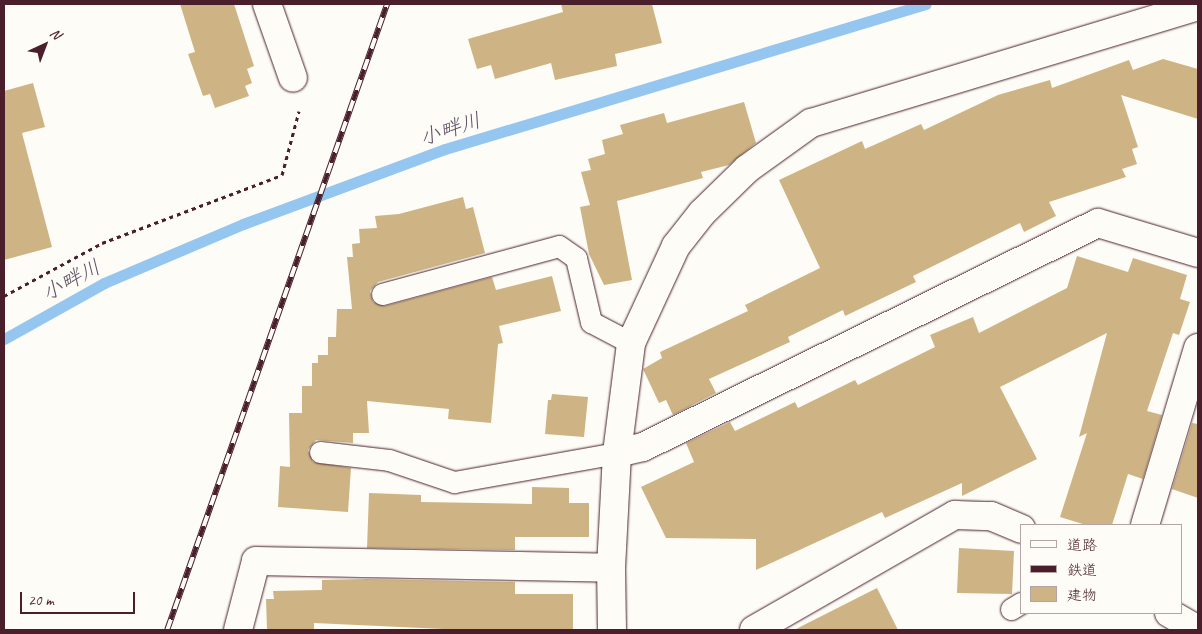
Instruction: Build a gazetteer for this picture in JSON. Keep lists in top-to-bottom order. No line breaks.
{"water":["小畔川"],"legend":["道路","鉄道","建物"],"scale_bar":"20 m","north":"top right"}
